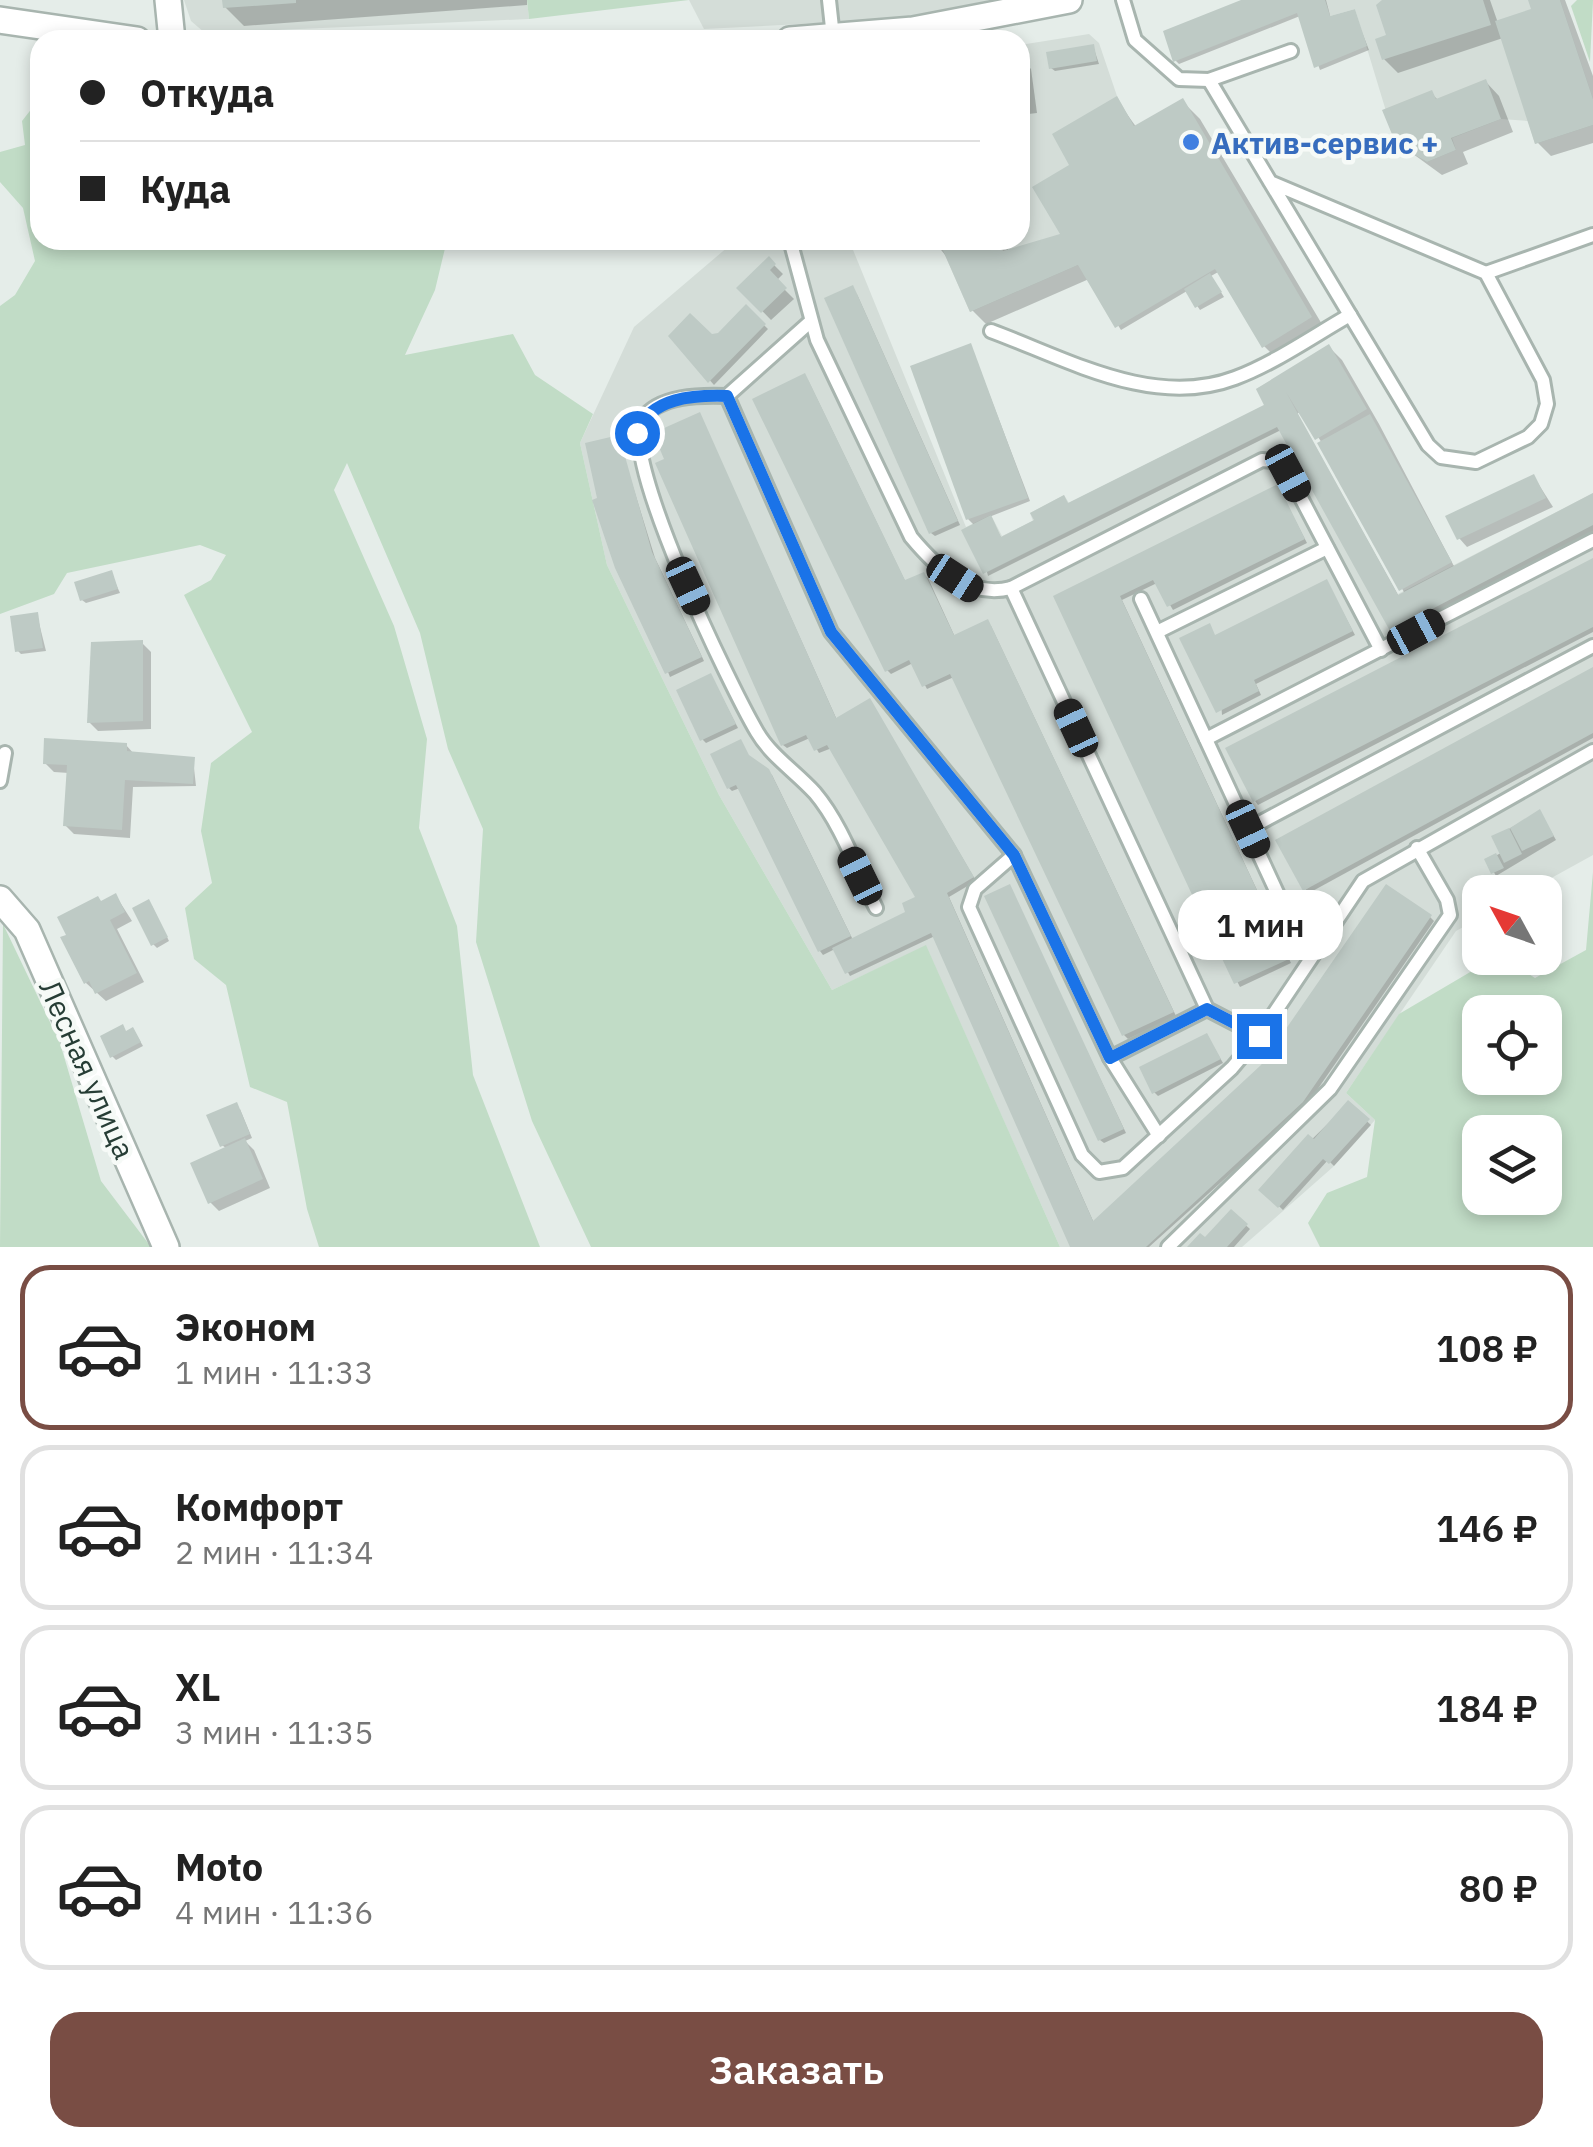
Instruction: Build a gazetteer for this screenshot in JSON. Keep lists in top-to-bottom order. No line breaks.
{"streets":{"street":["Лесная улица"]},"places":["Актив-сервис +"],"north":"top left","page":{"banner":["Откуда","Куда"],"bubble":"1 мин","list":[{"name":"Эконом","note":"1 мин · 11:33","value":"108 ₽"},{"name":"Комфорт","note":"2 мин · 11:34","value":"146 ₽"},{"name":"XL","note":"3 мин · 11:35","value":"184 ₽"},{"name":"Moto","note":"4 мин · 11:36","value":"80 ₽"}],"buttons":"Заказать"}}
